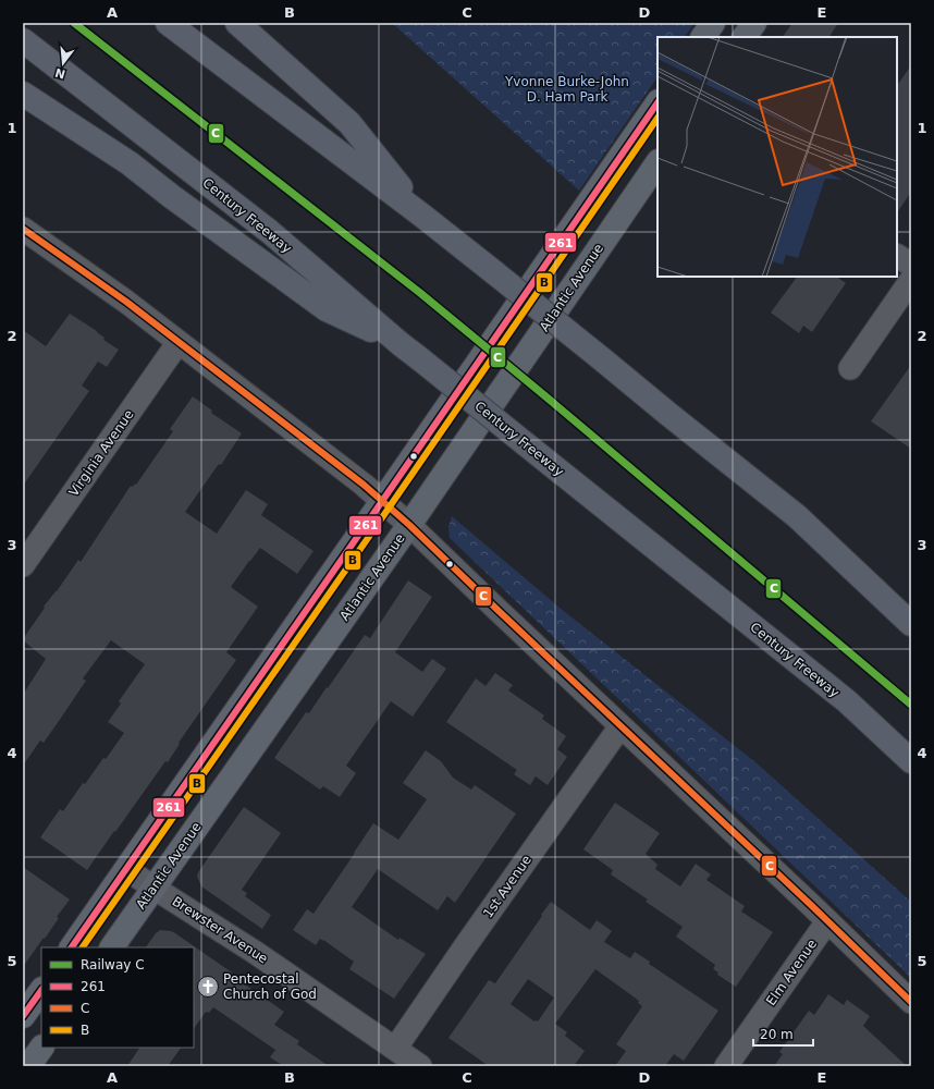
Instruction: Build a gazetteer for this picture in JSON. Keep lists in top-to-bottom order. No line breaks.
{"streets":{"highway":["Century Freeway"],"main road":["Atlantic Avenue"],"street":["Virginia Avenue","1st Avenue","Brewster Avenue","Elm Avenue"]},"crossings":[["Atlantic Avenue","Brewster Avenue"],["1st Avenue","Brewster Avenue"]],"parks":["Yvonne Burke-John D. Ham Park"],"places":{"church":["Pentecostal Church of God"]},"lines":["rail line C","transit line 261","transit line B","transit line C"],"legend":["Railway C","261","C","B"],"scale_bar":"20 m","north":"bottom","grid":{"columns":["A","B","C","D","E"],"rows":["1","2","3","4","5"]}}
